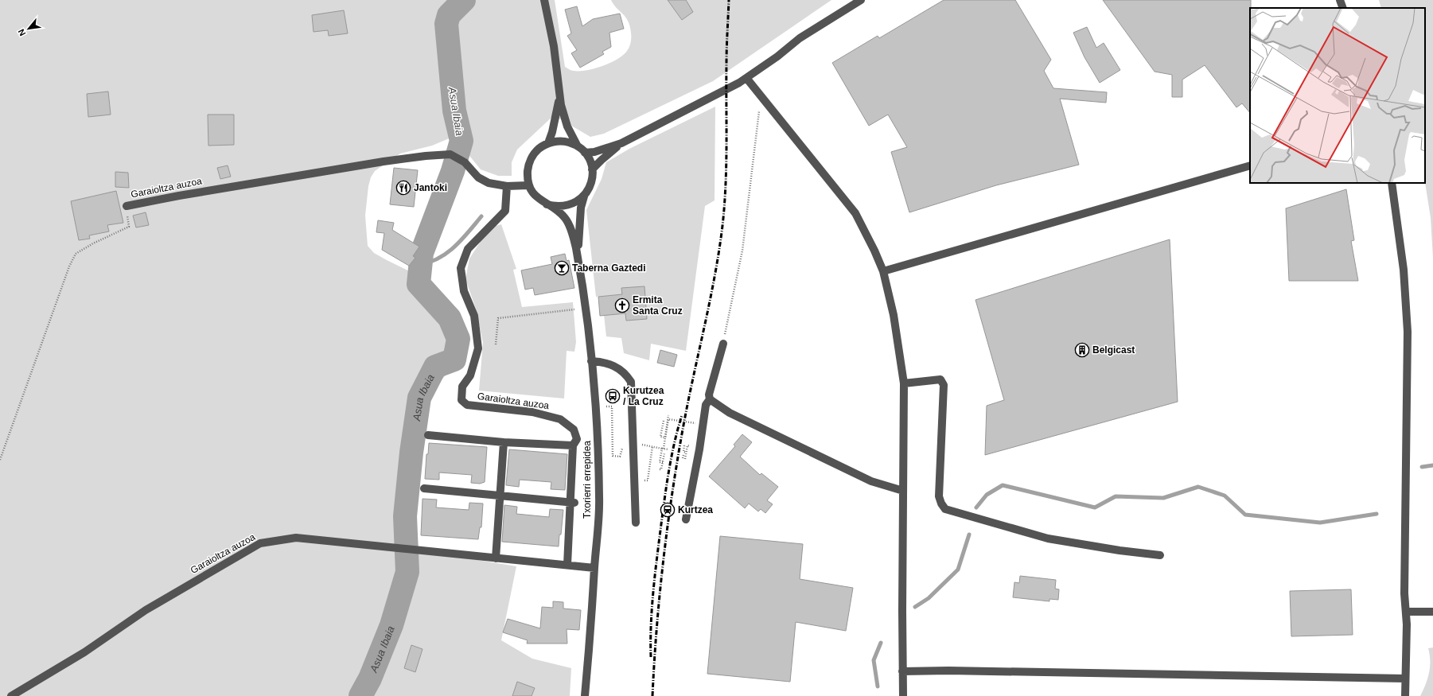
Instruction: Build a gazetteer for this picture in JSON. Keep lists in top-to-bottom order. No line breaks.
{"streets":{"street":["Garaioltza auzoa","Txorierri errepidea"]},"crossings":[["Garaioltza auzoa","Txorierri errepidea"]],"water":["Asua Ibaia"],"places":{"restaurant":["Jantoki"],"bar":["Taberna Gaztedi"],"church":["Ermita Santa Cruz"],"building":["Belgicast"],"bus stop":["Kurutzea / La Cruz"],"station":["Kurtzea"]},"north":"bottom left"}
